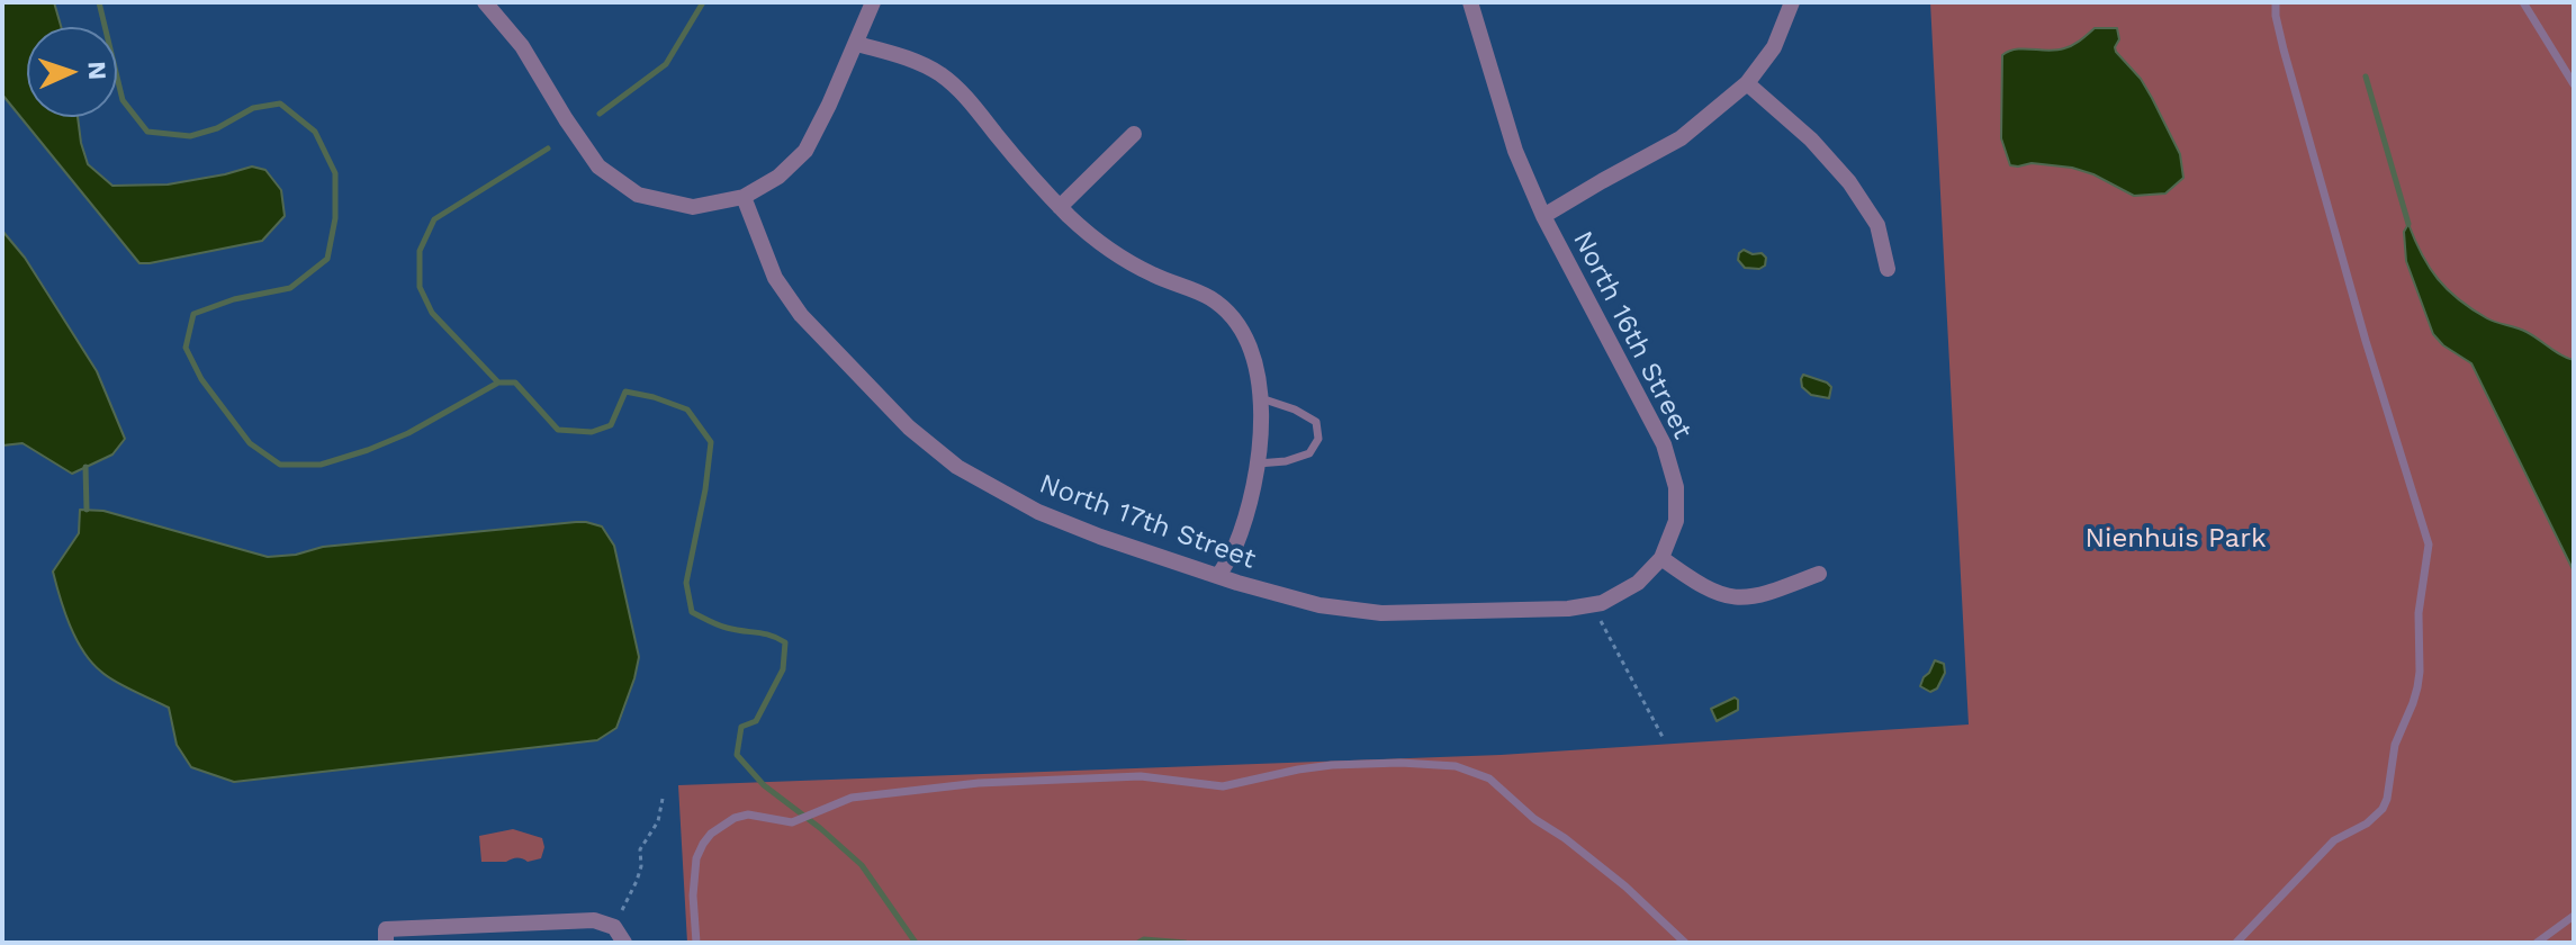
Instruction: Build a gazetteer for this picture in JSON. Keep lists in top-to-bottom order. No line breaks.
{"streets":{"street":["North 16th Street","North 17th Street"]},"crossings":[["North 16th Street","North 17th Street"]],"parks":["Nienhuis Park"],"north":"right"}
